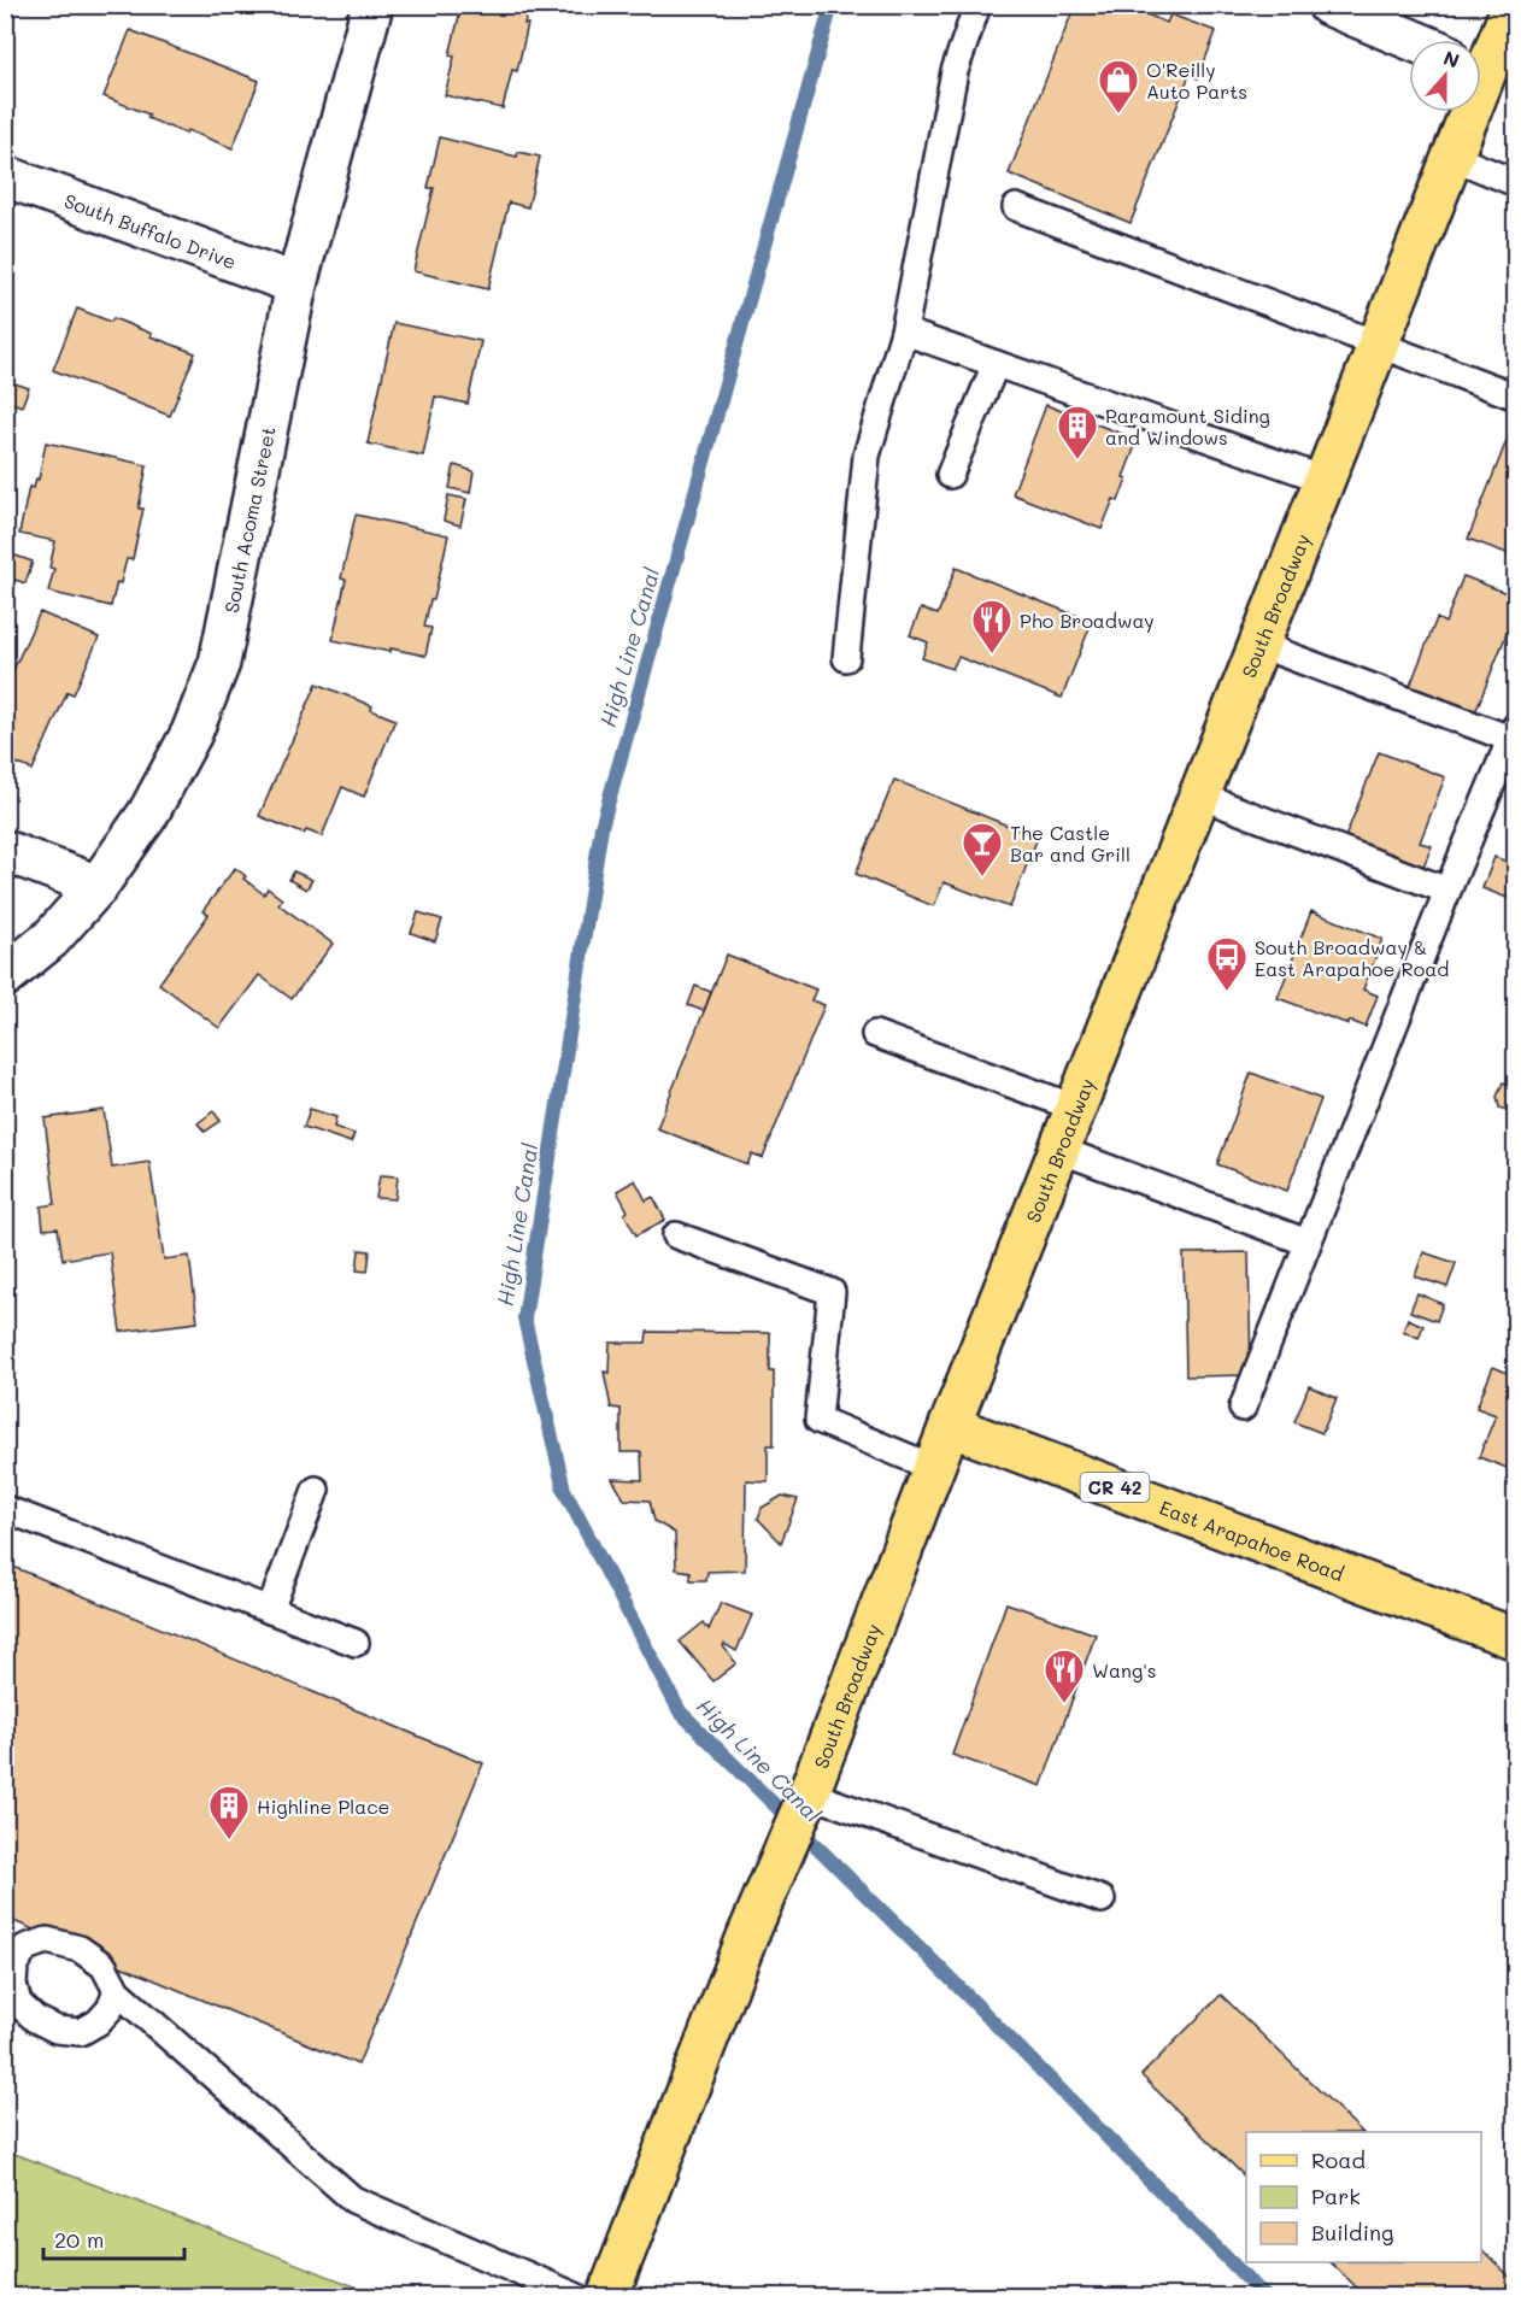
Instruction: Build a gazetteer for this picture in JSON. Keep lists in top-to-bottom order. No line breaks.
{"streets":{"main road":["South Broadway","CR 42","East Arapahoe Road"],"street":["South Buffalo Drive","South Acoma Street"]},"crossings":[["South Buffalo Drive","South Acoma Street"],["South Broadway","East Arapahoe Road"]],"water":["High Line Canal"],"places":{"shop":["O'Reilly Auto Parts"],"building":["Paramount Siding and Windows","Highline Place"],"restaurant":["Pho Broadway","Wang's"],"bar":["The Castle Bar and Grill"],"bus stop":["South Broadway & East Arapahoe Road"]},"legend":["Road","Park","Building"],"scale_bar":"20 m","north":"top"}
